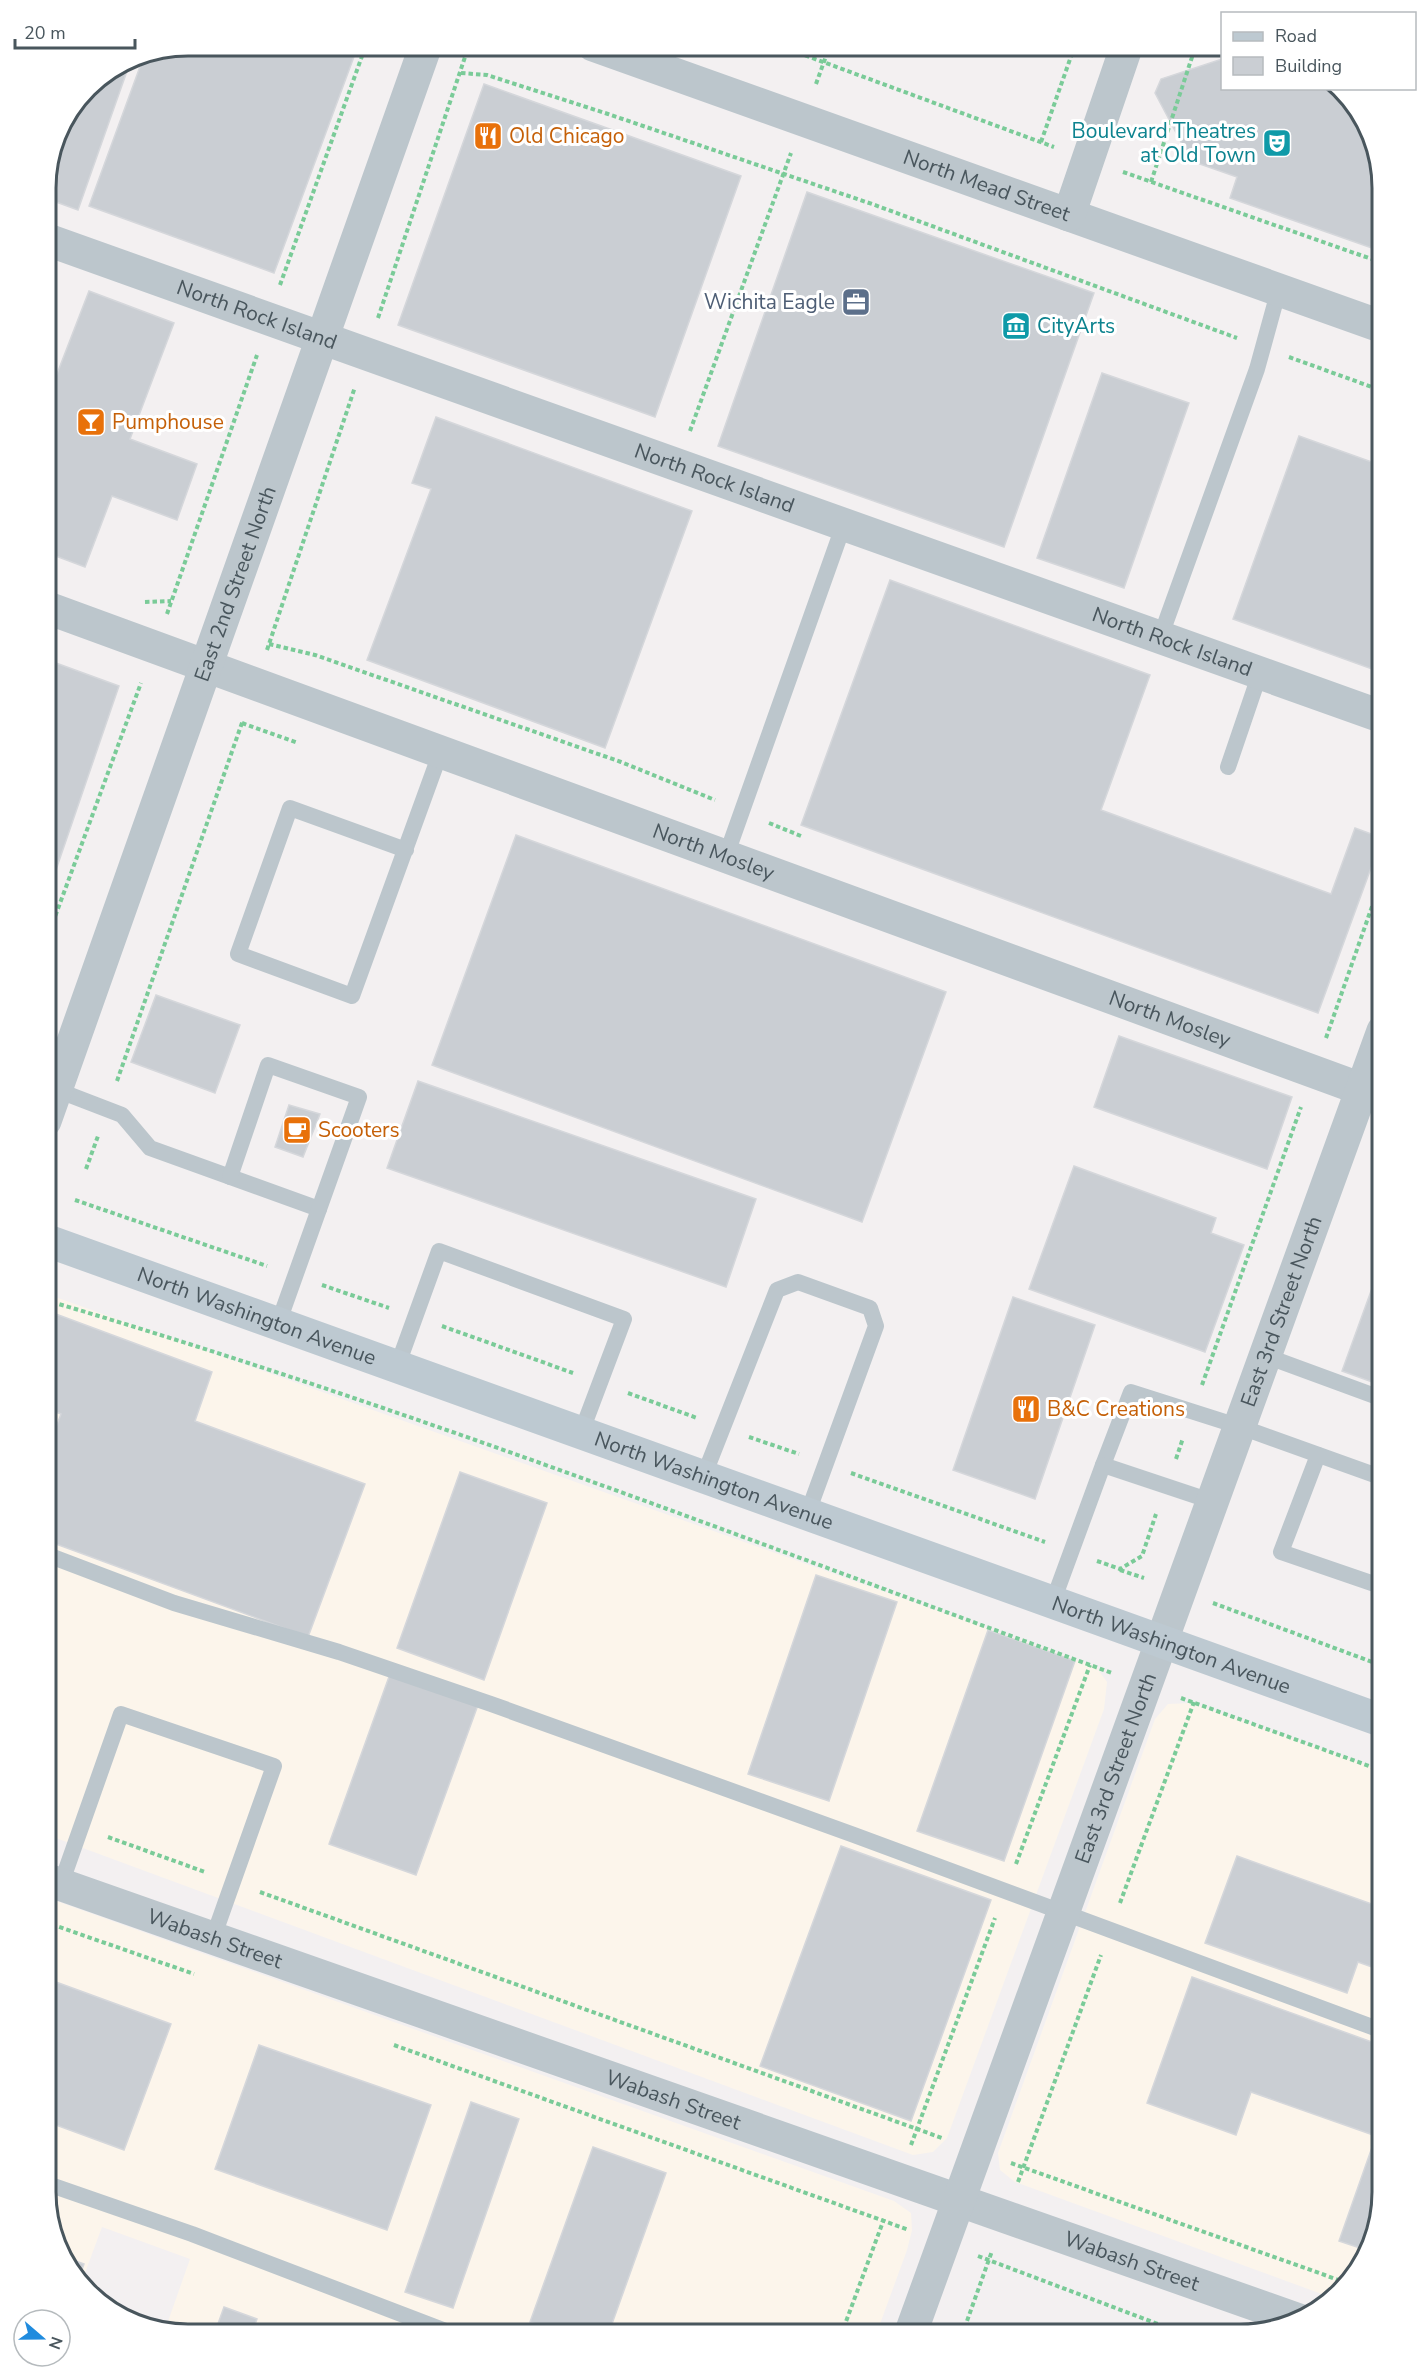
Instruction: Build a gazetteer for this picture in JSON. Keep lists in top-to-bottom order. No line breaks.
{"streets":{"main road":["North Washington Avenue"],"street":["North Mead Street","North Rock Island","East 2nd Street North","North Mosley","East 3rd Street North","Wabash Street"]},"crossings":[["North Rock Island","East 2nd Street North"],["East 2nd Street North","North Mosley"],["East 3rd Street North","North Washington Avenue"],["East 3rd Street North","Wabash Street"]],"places":{"restaurant":["Old Chicago","B&C Creations"],"theatre":["Boulevard Theatres at Old Town"],"office":["Wichita Eagle"],"museum":["CityArts"],"bar":["Pumphouse"],"cafe":["Scooters"]},"legend":["Road","Building"],"scale_bar":"20 m","north":"right"}
